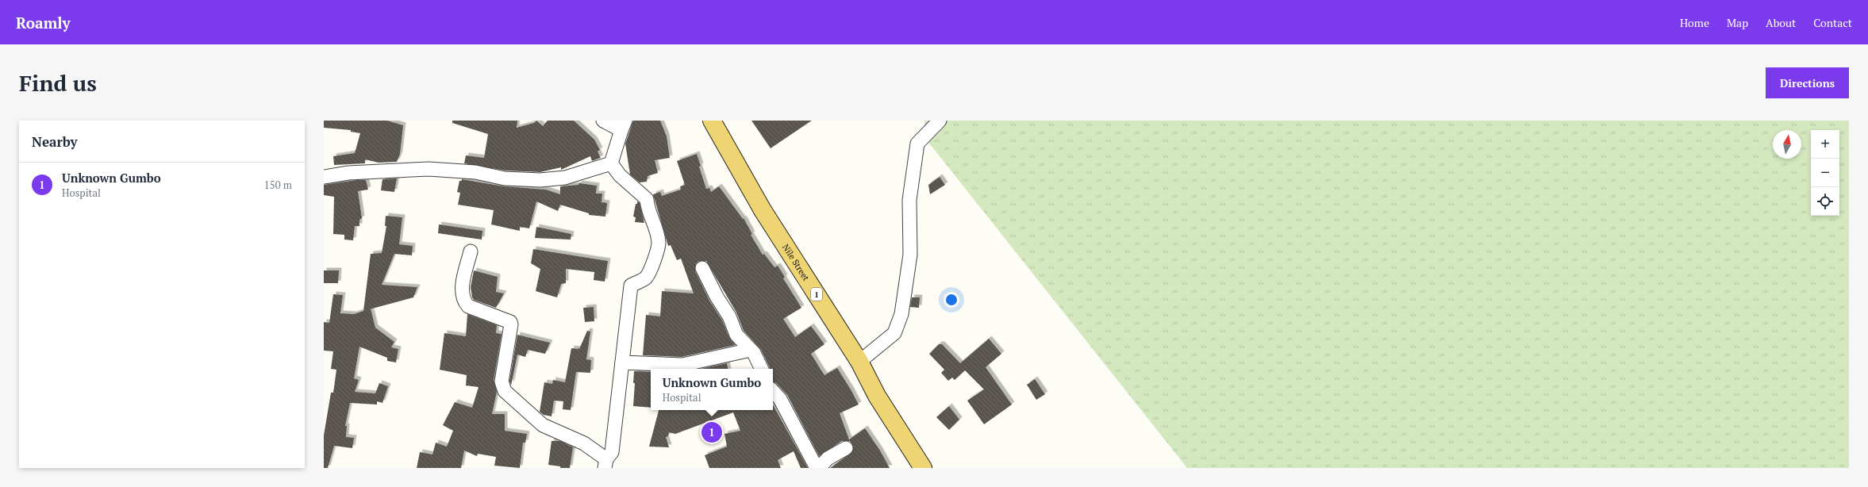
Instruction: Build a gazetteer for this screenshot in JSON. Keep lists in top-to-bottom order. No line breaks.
{"streets":{"main road":["Nile Street","1"]},"north":"top","page":{"header":"Roamly","nav":["Home","Map","About","Contact"],"buttons":"Directions","title":"Find us","heading":"Nearby","map_buttons":["+","−"],"list":[{"mark":"1","name":"Unknown Gumbo","note":"Hospital","value":"150 m"}],"popup":["Unknown Gumbo","Hospital"],"pins":"1"}}
